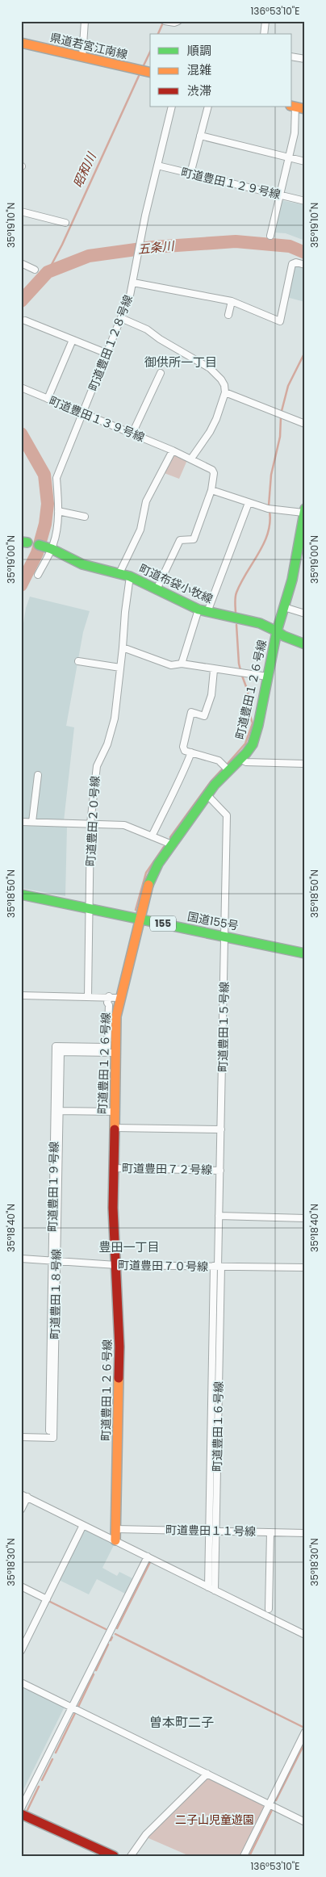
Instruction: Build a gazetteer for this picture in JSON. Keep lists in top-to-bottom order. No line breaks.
{"streets":{"main road":["県道若宮江南線","町道布袋小牧線","町道豊田１２６号線","国道155号","155"],"street":["町道豊田１２９号線","町道豊田１２８号線","町道豊田１３９号線","町道豊田２０号線","町道豊田１５号線","町道豊田７２号線","町道豊田１９号線","町道豊田７０号線","町道豊田１８号線","町道豊田１１号線"]},"crossings":[["町道豊田１２９号線","町道豊田１２８号線"],["町道豊田１２８号線","町道豊田１３９号線"],["町道豊田１２８号線","町道布袋小牧線"],["町道布袋小牧線","町道豊田１２６号線"],["町道布袋小牧線","町道豊田２０号線"],["町道豊田１２６号線","国道155号"],["町道豊田１２６号線","町道豊田１５号線"],["町道豊田１２６号線","町道豊田７２号線"],["町道豊田１２６号線","町道豊田７０号線"],["町道豊田１２６号線","町道豊田１８号線"],["町道豊田１２６号線","町道豊田１１号線"],["町道豊田２０号線","国道155号"],["国道155号","町道豊田１５号線"],["町道豊田１５号線","町道豊田７２号線"],["町道豊田１５号線","町道豊田７０号線"],["町道豊田１５号線","町道豊田１１号線"],["町道豊田１９号線","町道豊田７０号線"],["町道豊田１９号線","町道豊田１８号線"],["町道豊田７０号線","町道豊田１８号線"]],"districts":["御供所一丁目","豊田一丁目","曽本町二子"],"water":["昭和川","五条川"],"parks":["二子山児童遊園"],"legend":["順調","混雑","渋滞"],"coordinates":["136°53'10\"E","35°19'10\"N","35°19'00\"N","35°18'50\"N","35°18'40\"N","35°18'30\"N"]}
